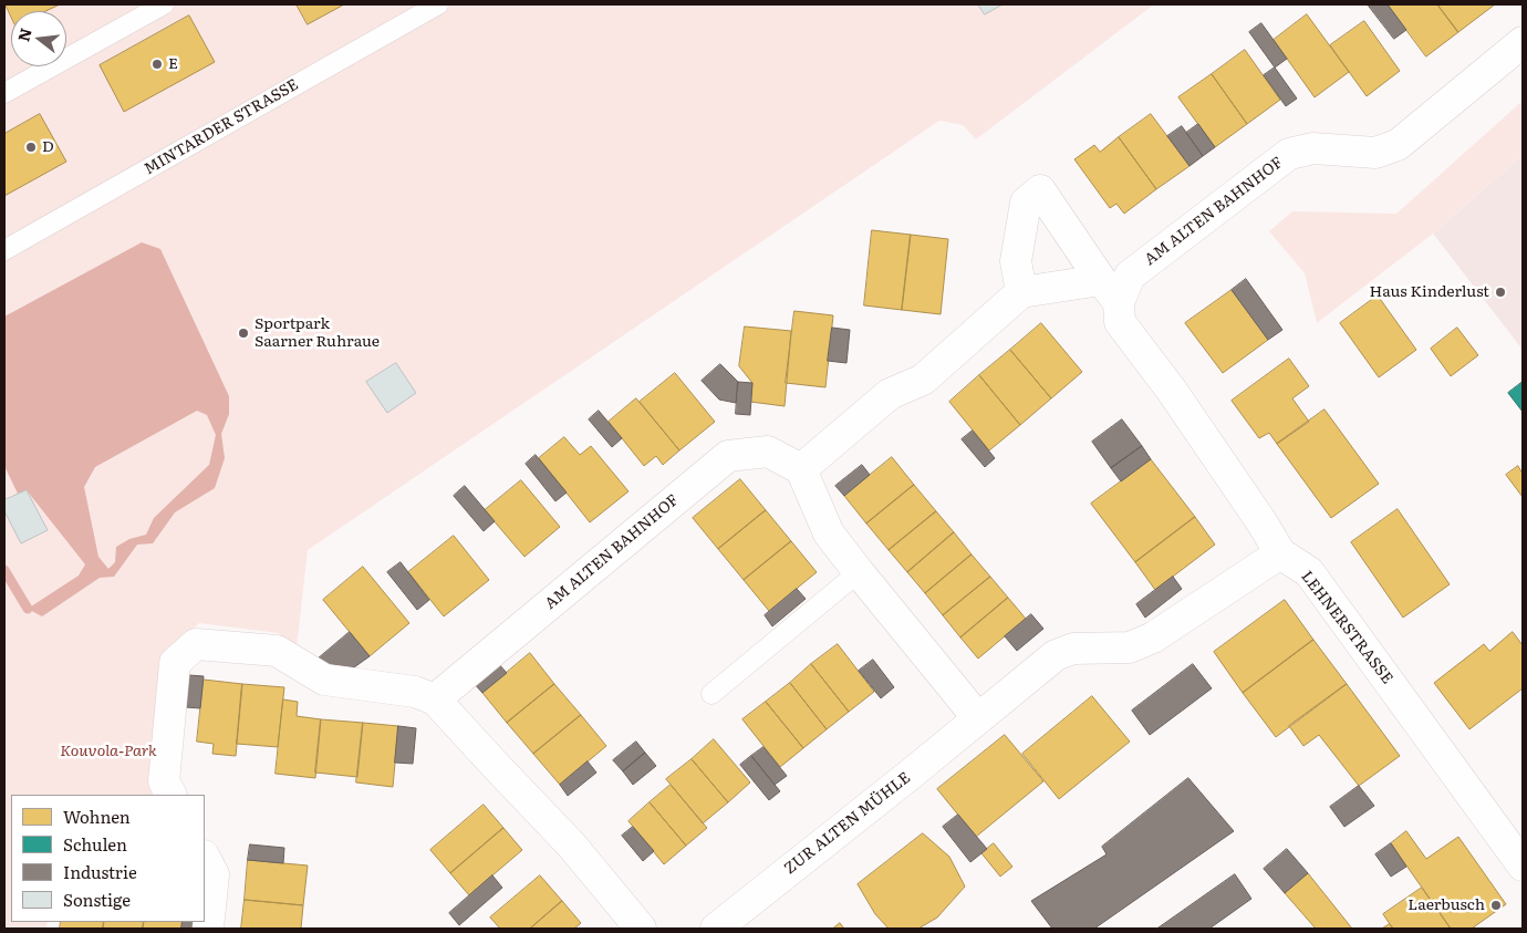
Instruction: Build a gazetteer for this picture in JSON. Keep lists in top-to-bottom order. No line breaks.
{"streets":{"street":["AM ALTEN BAHNHOF","LEHNERSTRASSE","ZUR ALTEN MÜHLE"],"lane":["MINTARDER STRASSE"]},"crossings":[["AM ALTEN BAHNHOF","LEHNERSTRASSE"],["LEHNERSTRASSE","ZUR ALTEN MÜHLE"]],"parks":["Kouvola-Park"],"places":["E","D","Haus Kinderlust","Sportpark Saarner Ruhraue","Laerbusch"],"legend":["Wohnen","Schulen","Industrie","Sonstige"],"north":"left"}
